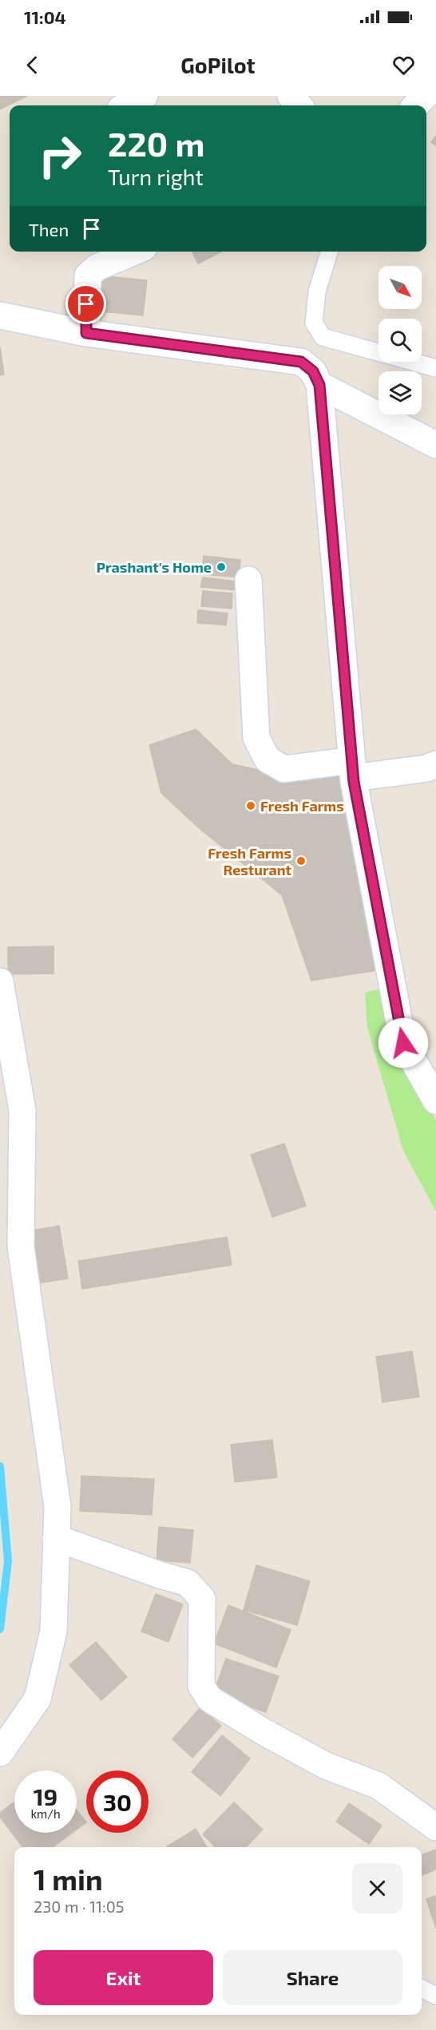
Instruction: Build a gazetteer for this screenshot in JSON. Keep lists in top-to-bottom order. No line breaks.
{"places":["Prashant's Home","Fresh Farms","Fresh Farms Resturant"],"north":"bottom right","page":{"status":"11:04","header":"GoPilot","turn":["220 m","Turn right"],"then":"Then","speed":"19 km/h","limit":"30","heading":["1 min","230 m · 11:05"],"buttons":["Exit","Share"]}}
